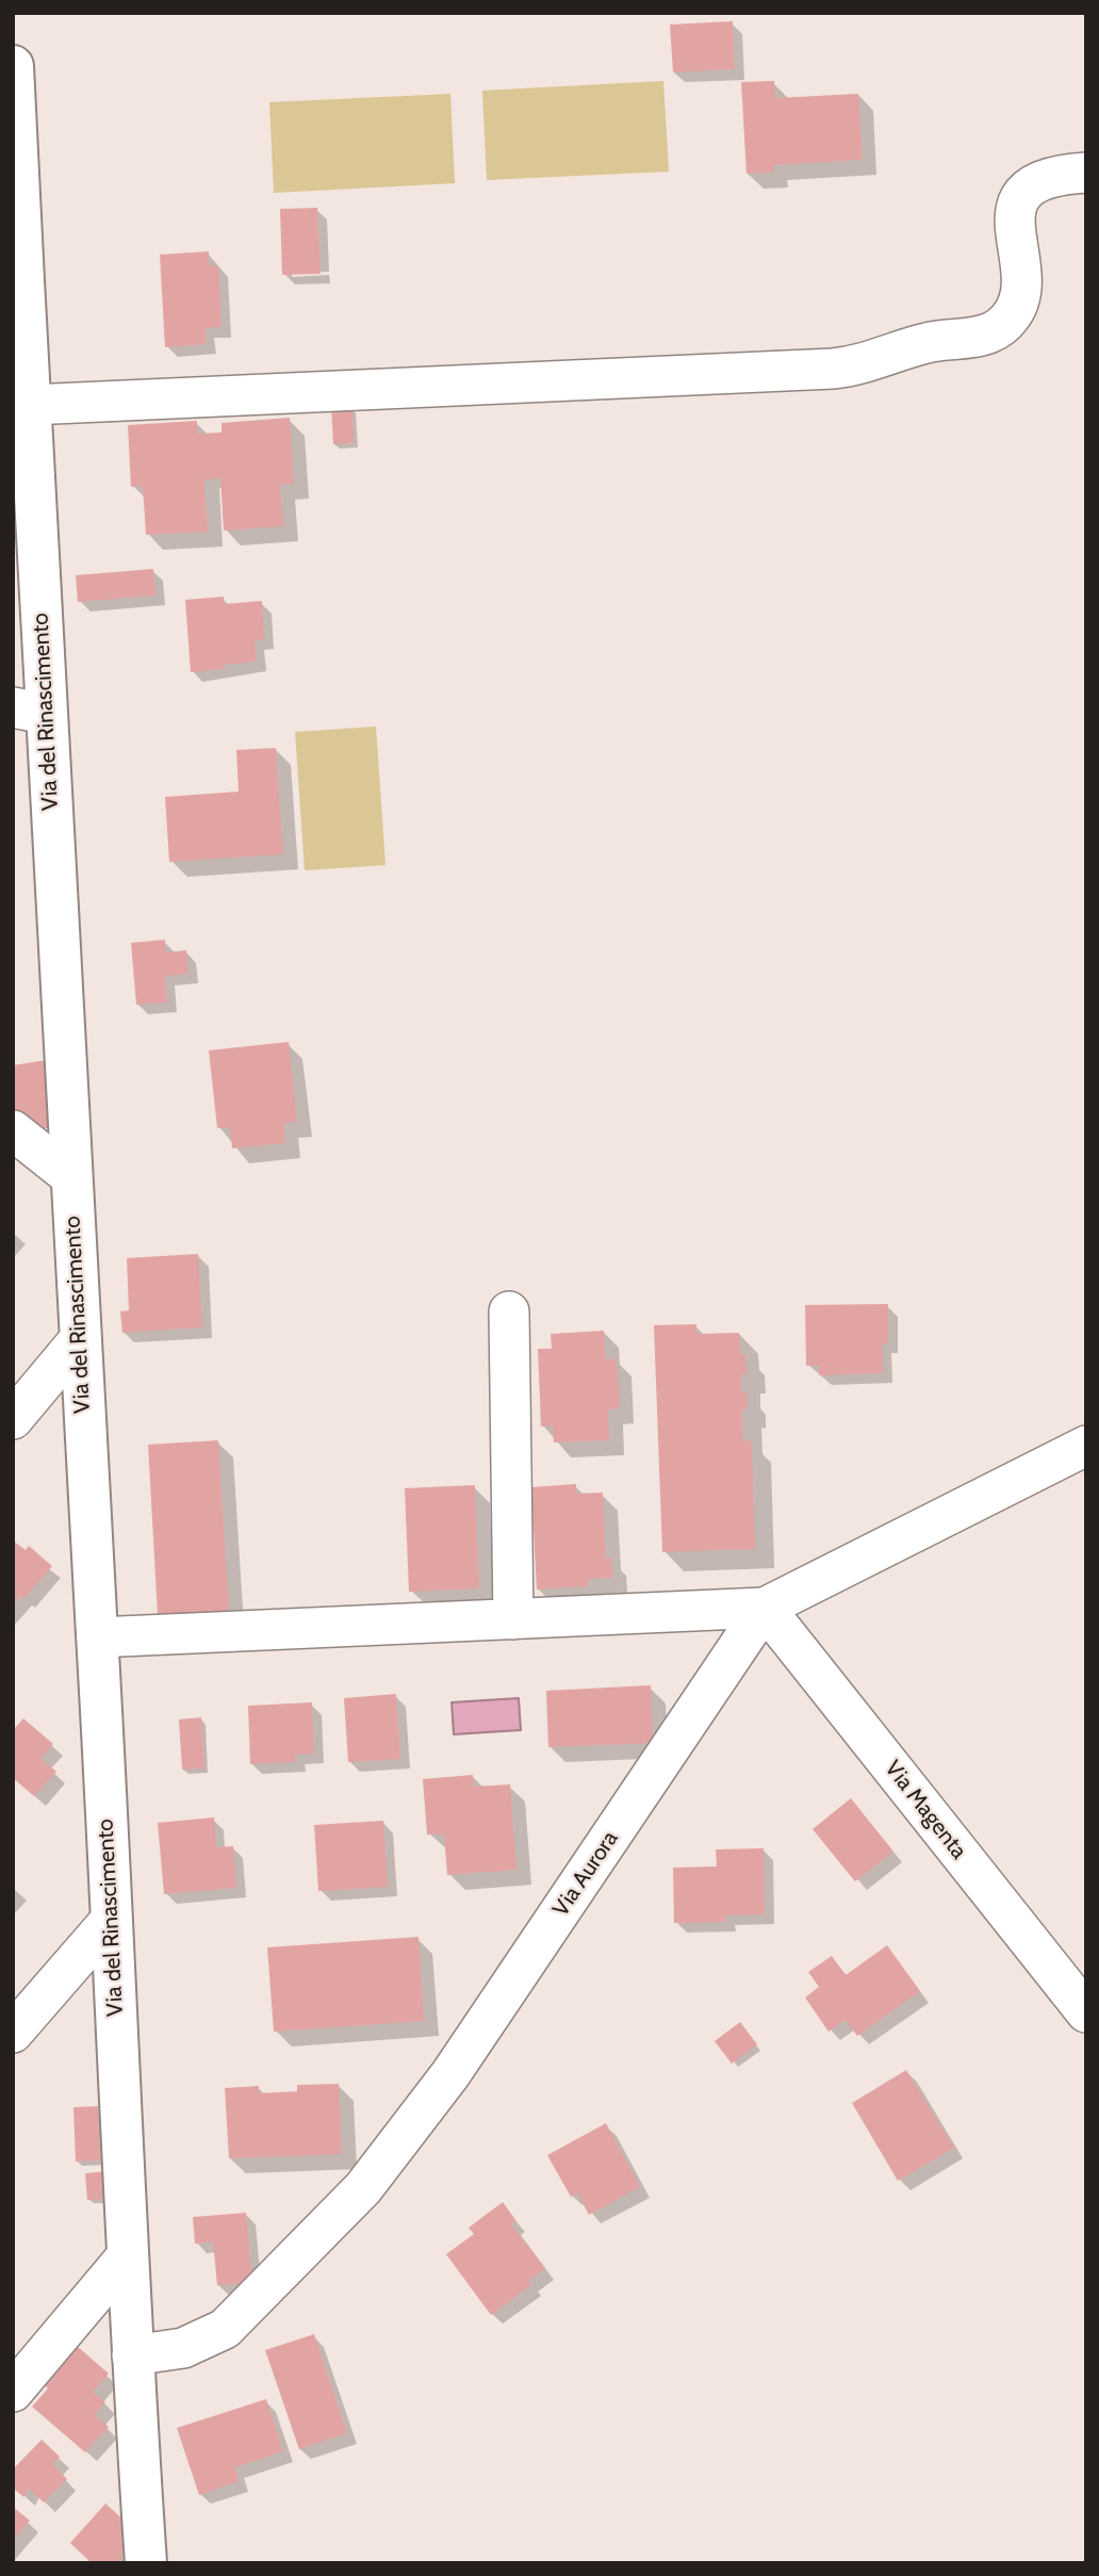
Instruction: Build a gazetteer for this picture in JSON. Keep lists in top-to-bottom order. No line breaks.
{"streets":{"street":["Via del Rinascimento","Via Magenta","Via Aurora"]},"crossings":[["Via del Rinascimento","Via Aurora"],["Via Magenta","Via Aurora"]]}
